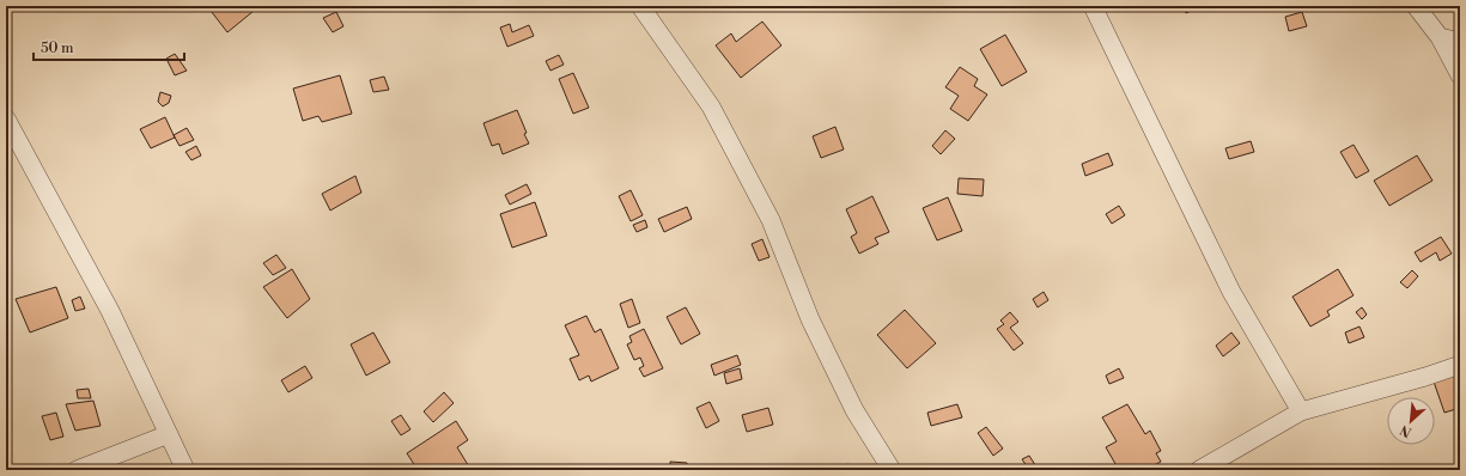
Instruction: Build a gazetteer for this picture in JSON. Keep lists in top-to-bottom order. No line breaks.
{"scale_bar":"50 m","north":"bottom left"}
